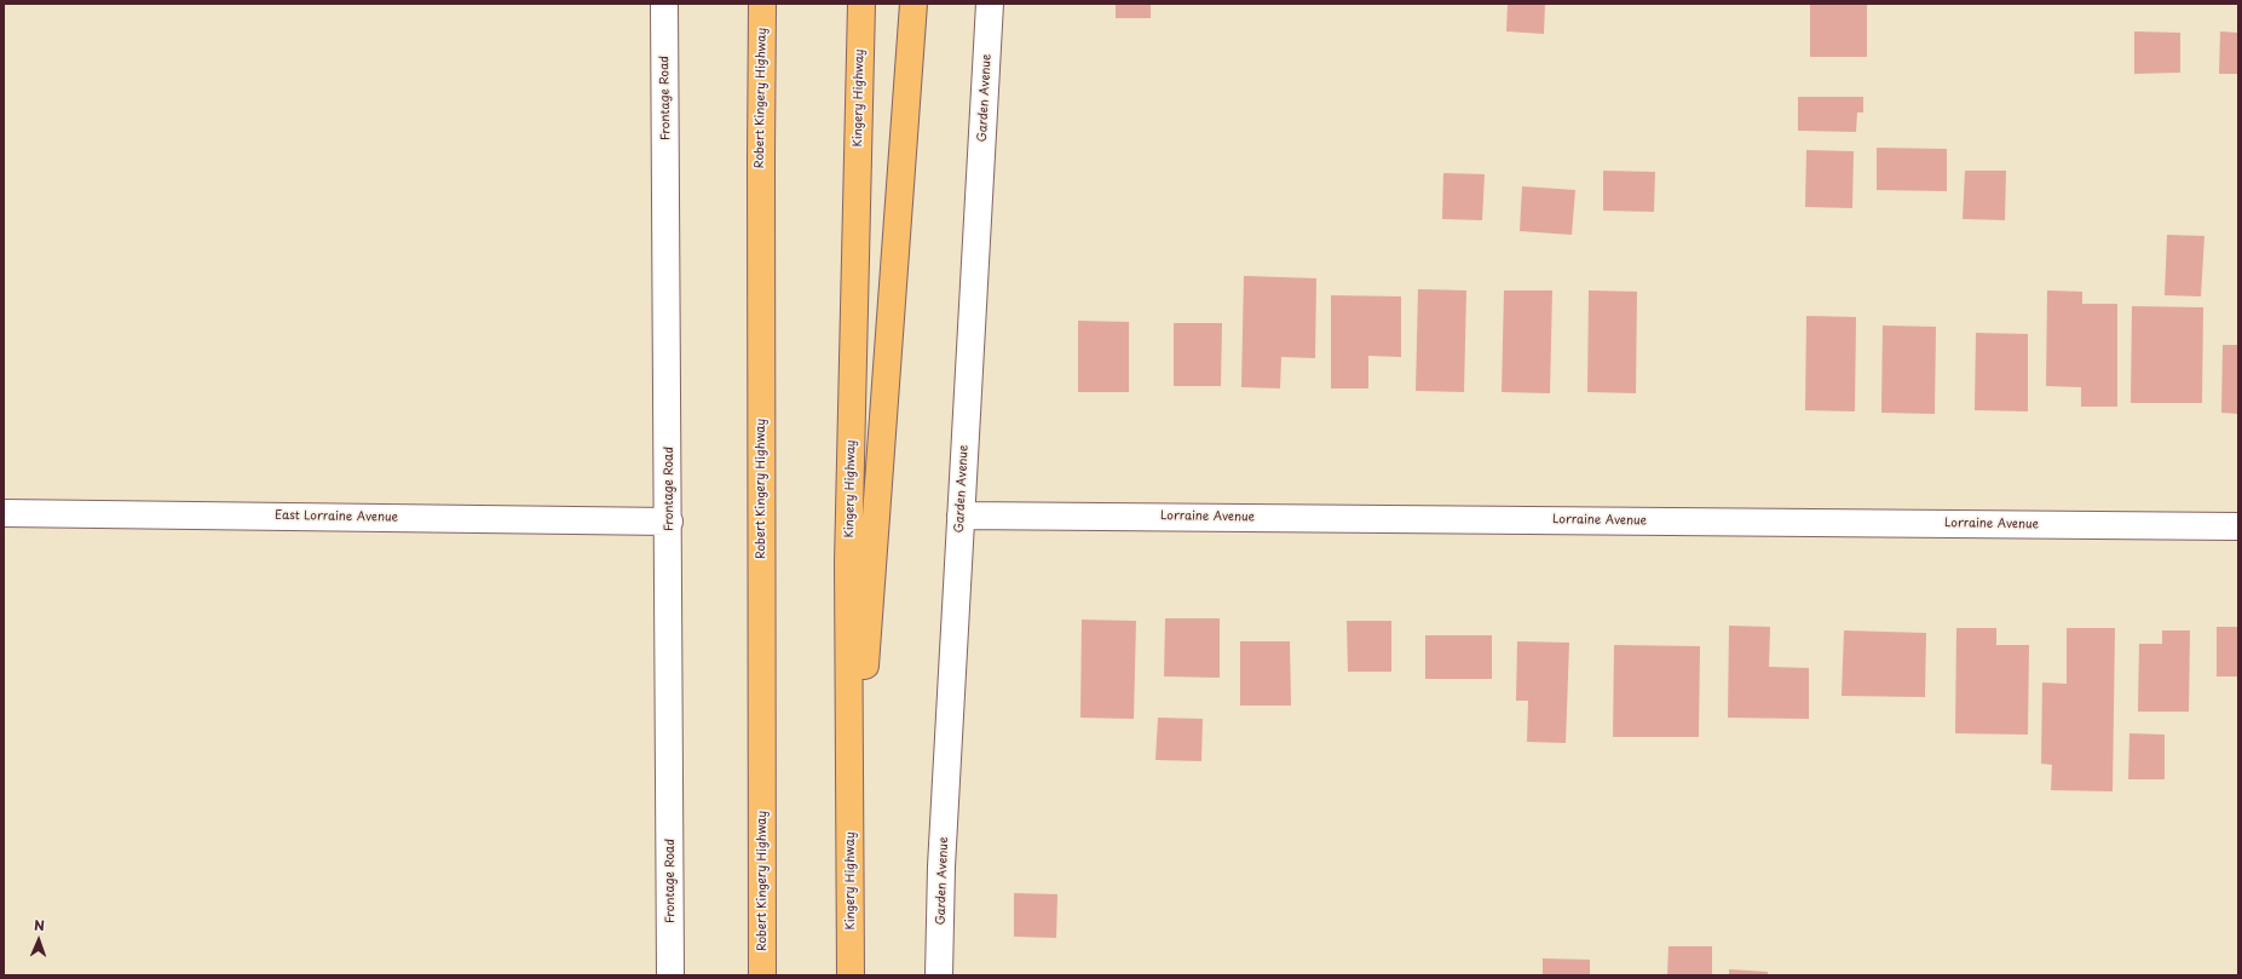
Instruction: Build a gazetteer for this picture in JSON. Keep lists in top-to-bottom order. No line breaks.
{"streets":{"highway":["Robert Kingery Highway","Kingery Highway"],"street":["Frontage Road","Garden Avenue","East Lorraine Avenue","Lorraine Avenue"]},"crossings":[["Frontage Road","East Lorraine Avenue"],["Garden Avenue","Lorraine Avenue"]],"north":"top"}
